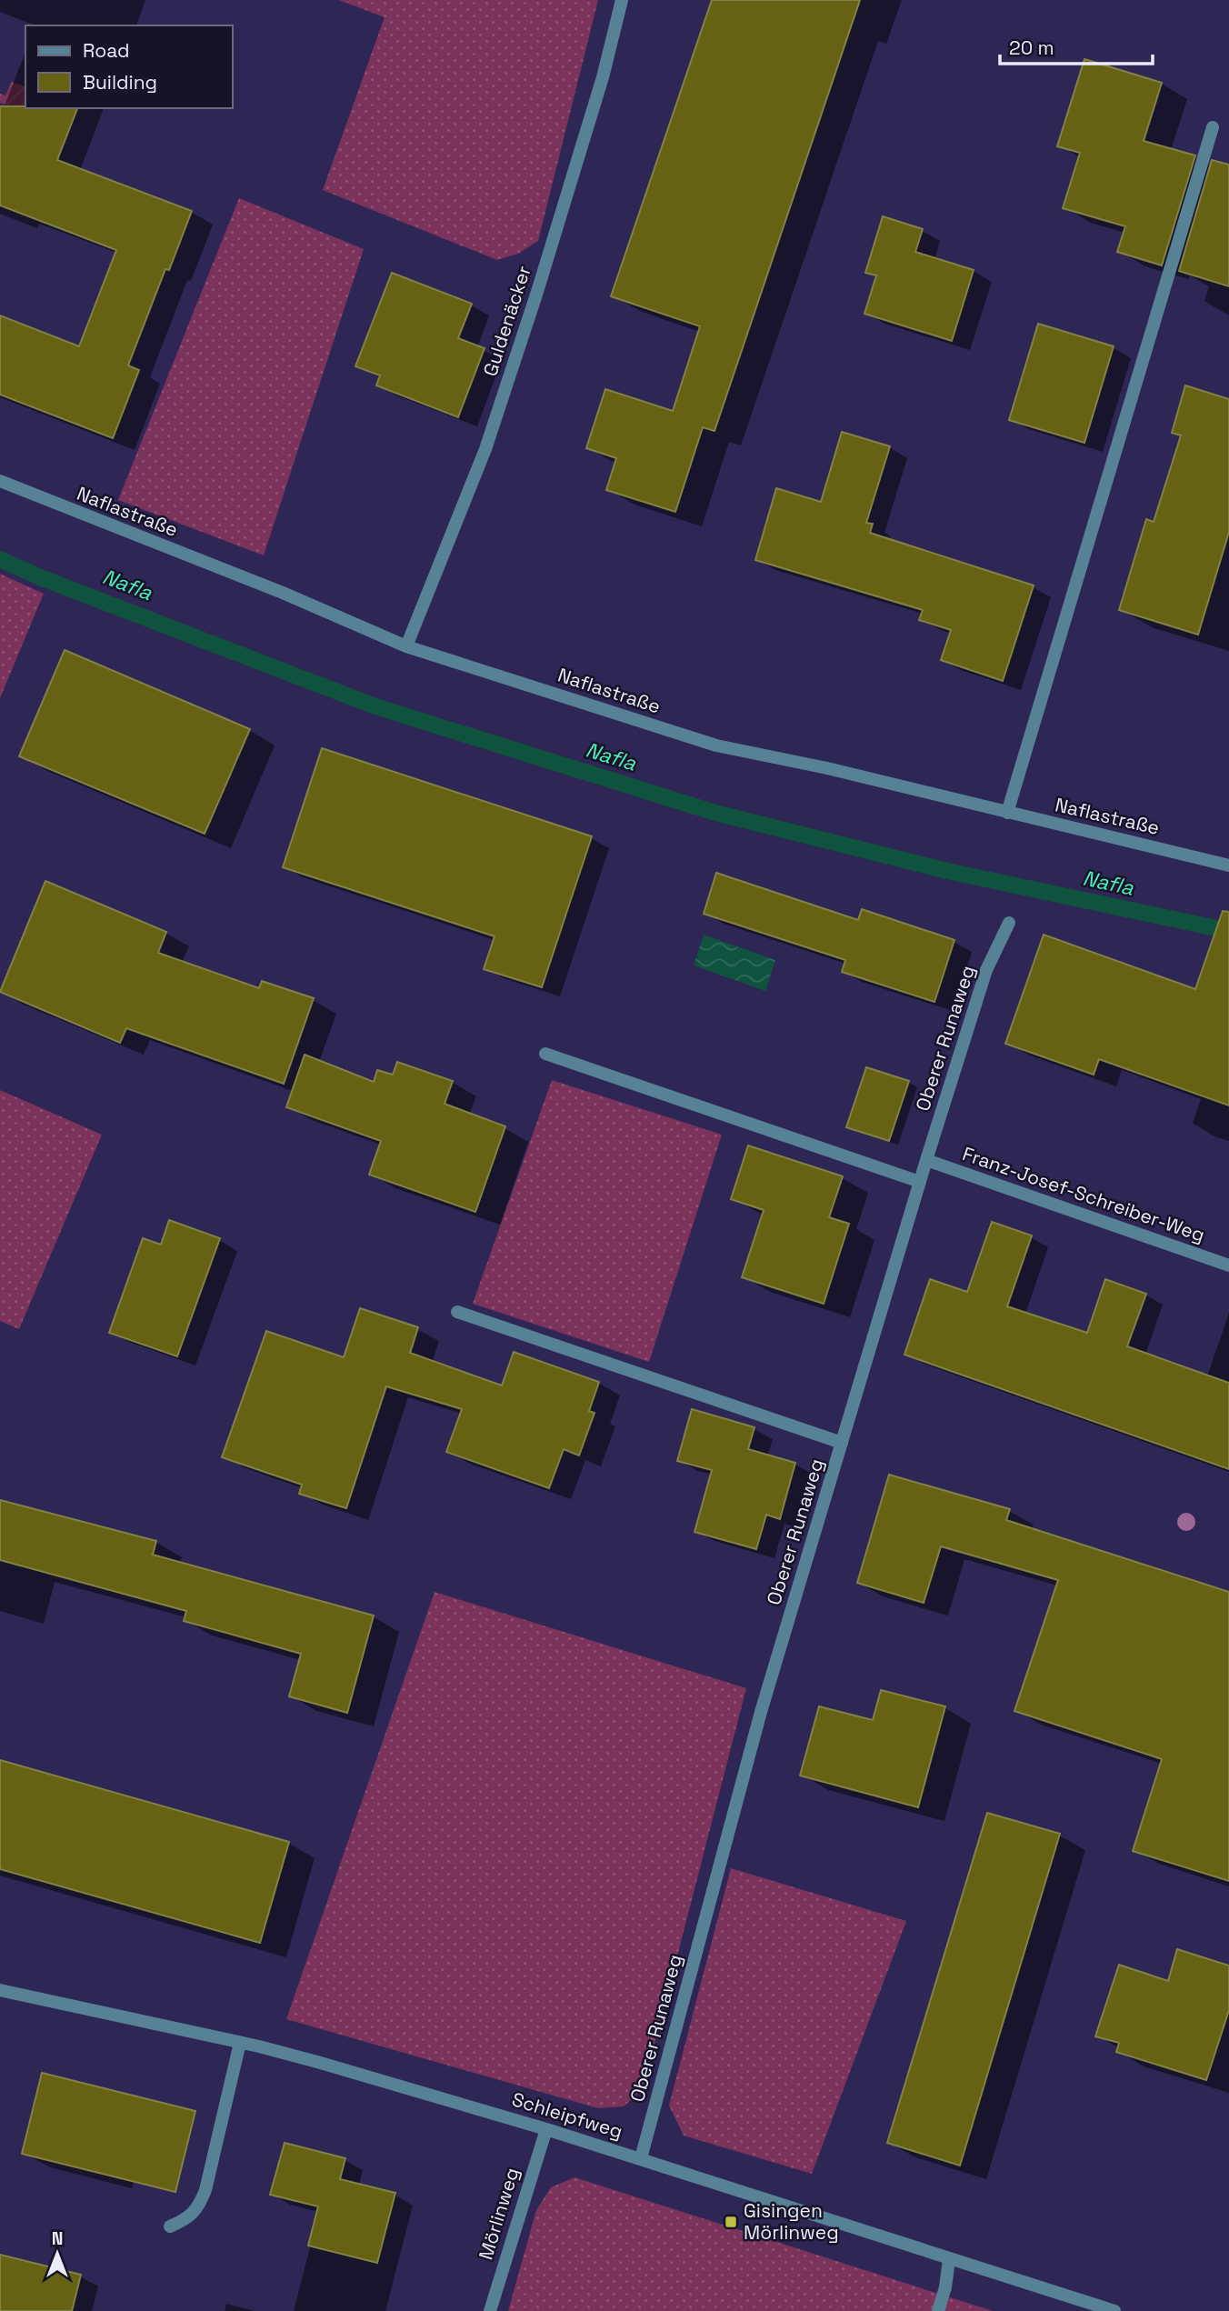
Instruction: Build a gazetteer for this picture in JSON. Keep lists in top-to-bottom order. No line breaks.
{"streets":{"street":["Guldenäcker","Naflastraße","Oberer Runaweg","Franz-Josef-Schreiber-Weg","Schleipfweg","Mörlinweg"]},"crossings":[["Guldenäcker","Naflastraße"],["Oberer Runaweg","Franz-Josef-Schreiber-Weg"],["Oberer Runaweg","Schleipfweg"],["Schleipfweg","Mörlinweg"]],"water":["Nafla"],"places":{"transit":["Gisingen Mörlinweg"]},"legend":["Road","Building"],"scale_bar":"20 m","north":"top"}
